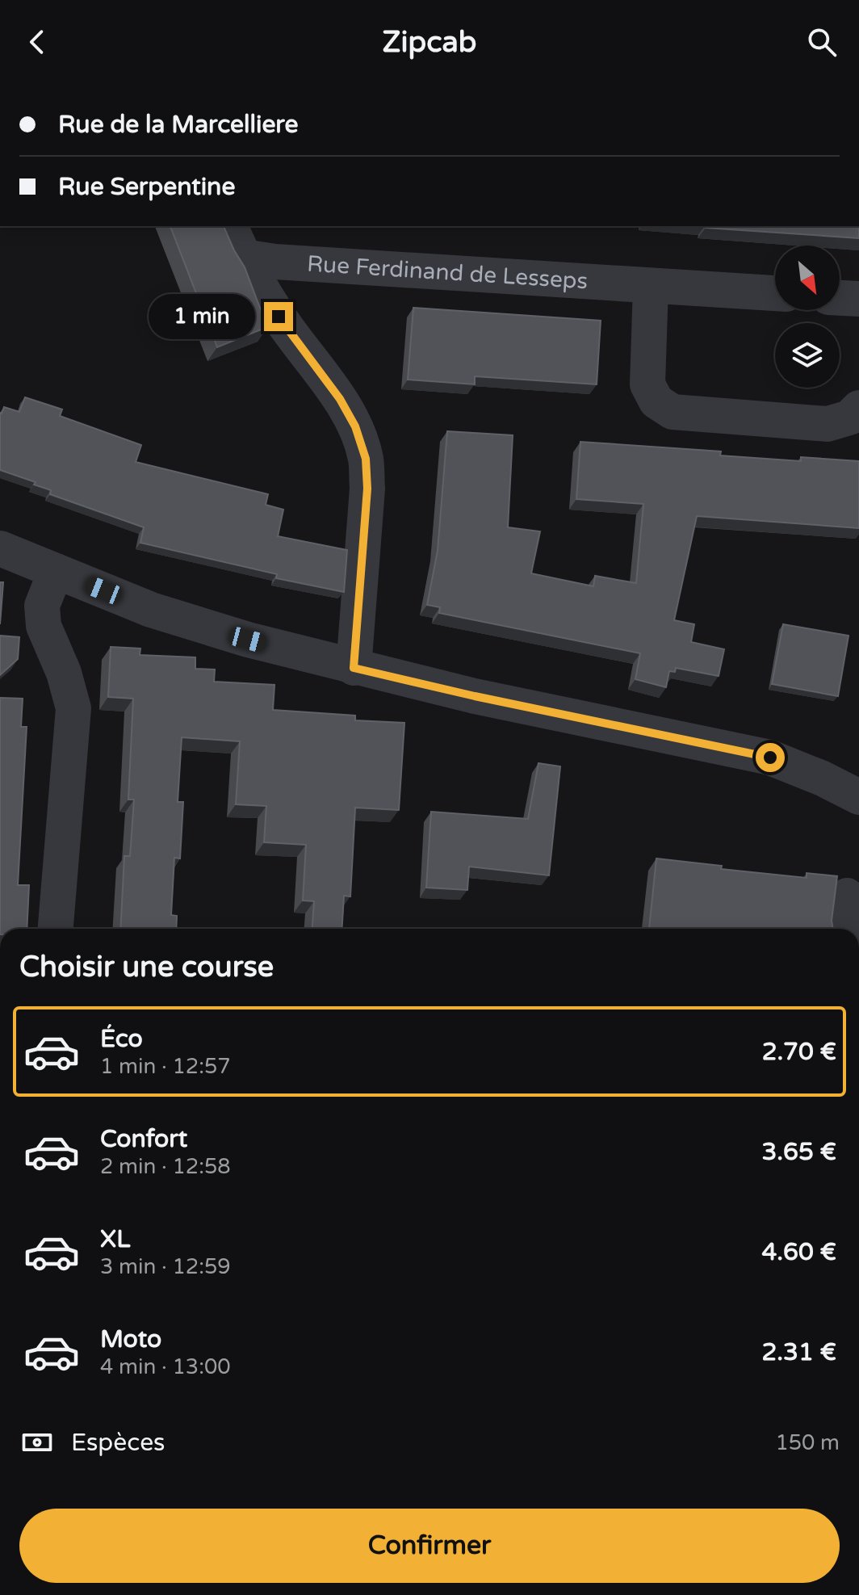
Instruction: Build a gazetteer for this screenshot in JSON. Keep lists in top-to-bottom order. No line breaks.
{"streets":{"street":["Rue Ferdinand de Lesseps"]},"north":"bottom right","page":{"header":"Zipcab","banner":["Rue de la Marcelliere","Rue Serpentine"],"bubble":"1 min","heading":"Choisir une course","list":[{"name":"Éco","note":"1 min · 12:57","value":"2.70 €"},{"name":"Confort","note":"2 min · 12:58","value":"3.65 €"},{"name":"XL","note":"3 min · 12:59","value":"4.60 €"},{"name":"Moto","note":"4 min · 13:00","value":"2.31 €"}],"pay":["Espèces","150 m"],"buttons":"Confirmer"}}
